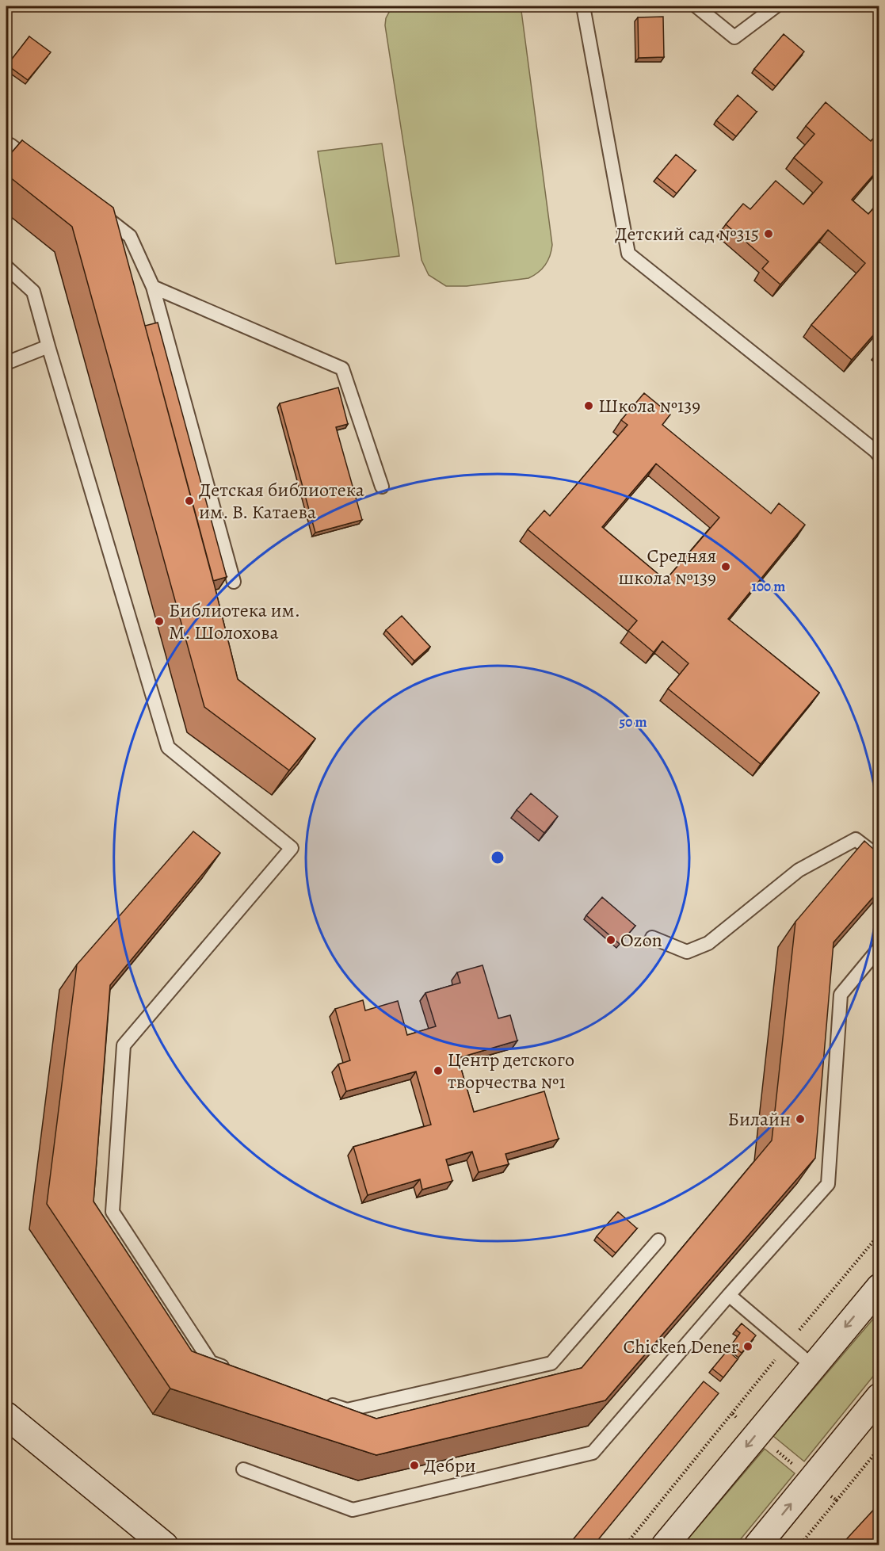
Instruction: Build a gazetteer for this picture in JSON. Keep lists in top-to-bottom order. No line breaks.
{"places":["Детский сад №315","Школа №139","Детская библиотека им. В. Катаева","Средняя школа №139","Библиотека им. М. Шолохова","Ozon","Центр детского творчества №1","Билайн","Chicken Dener","Дебри"],"rings":["100 m","50 m"]}
